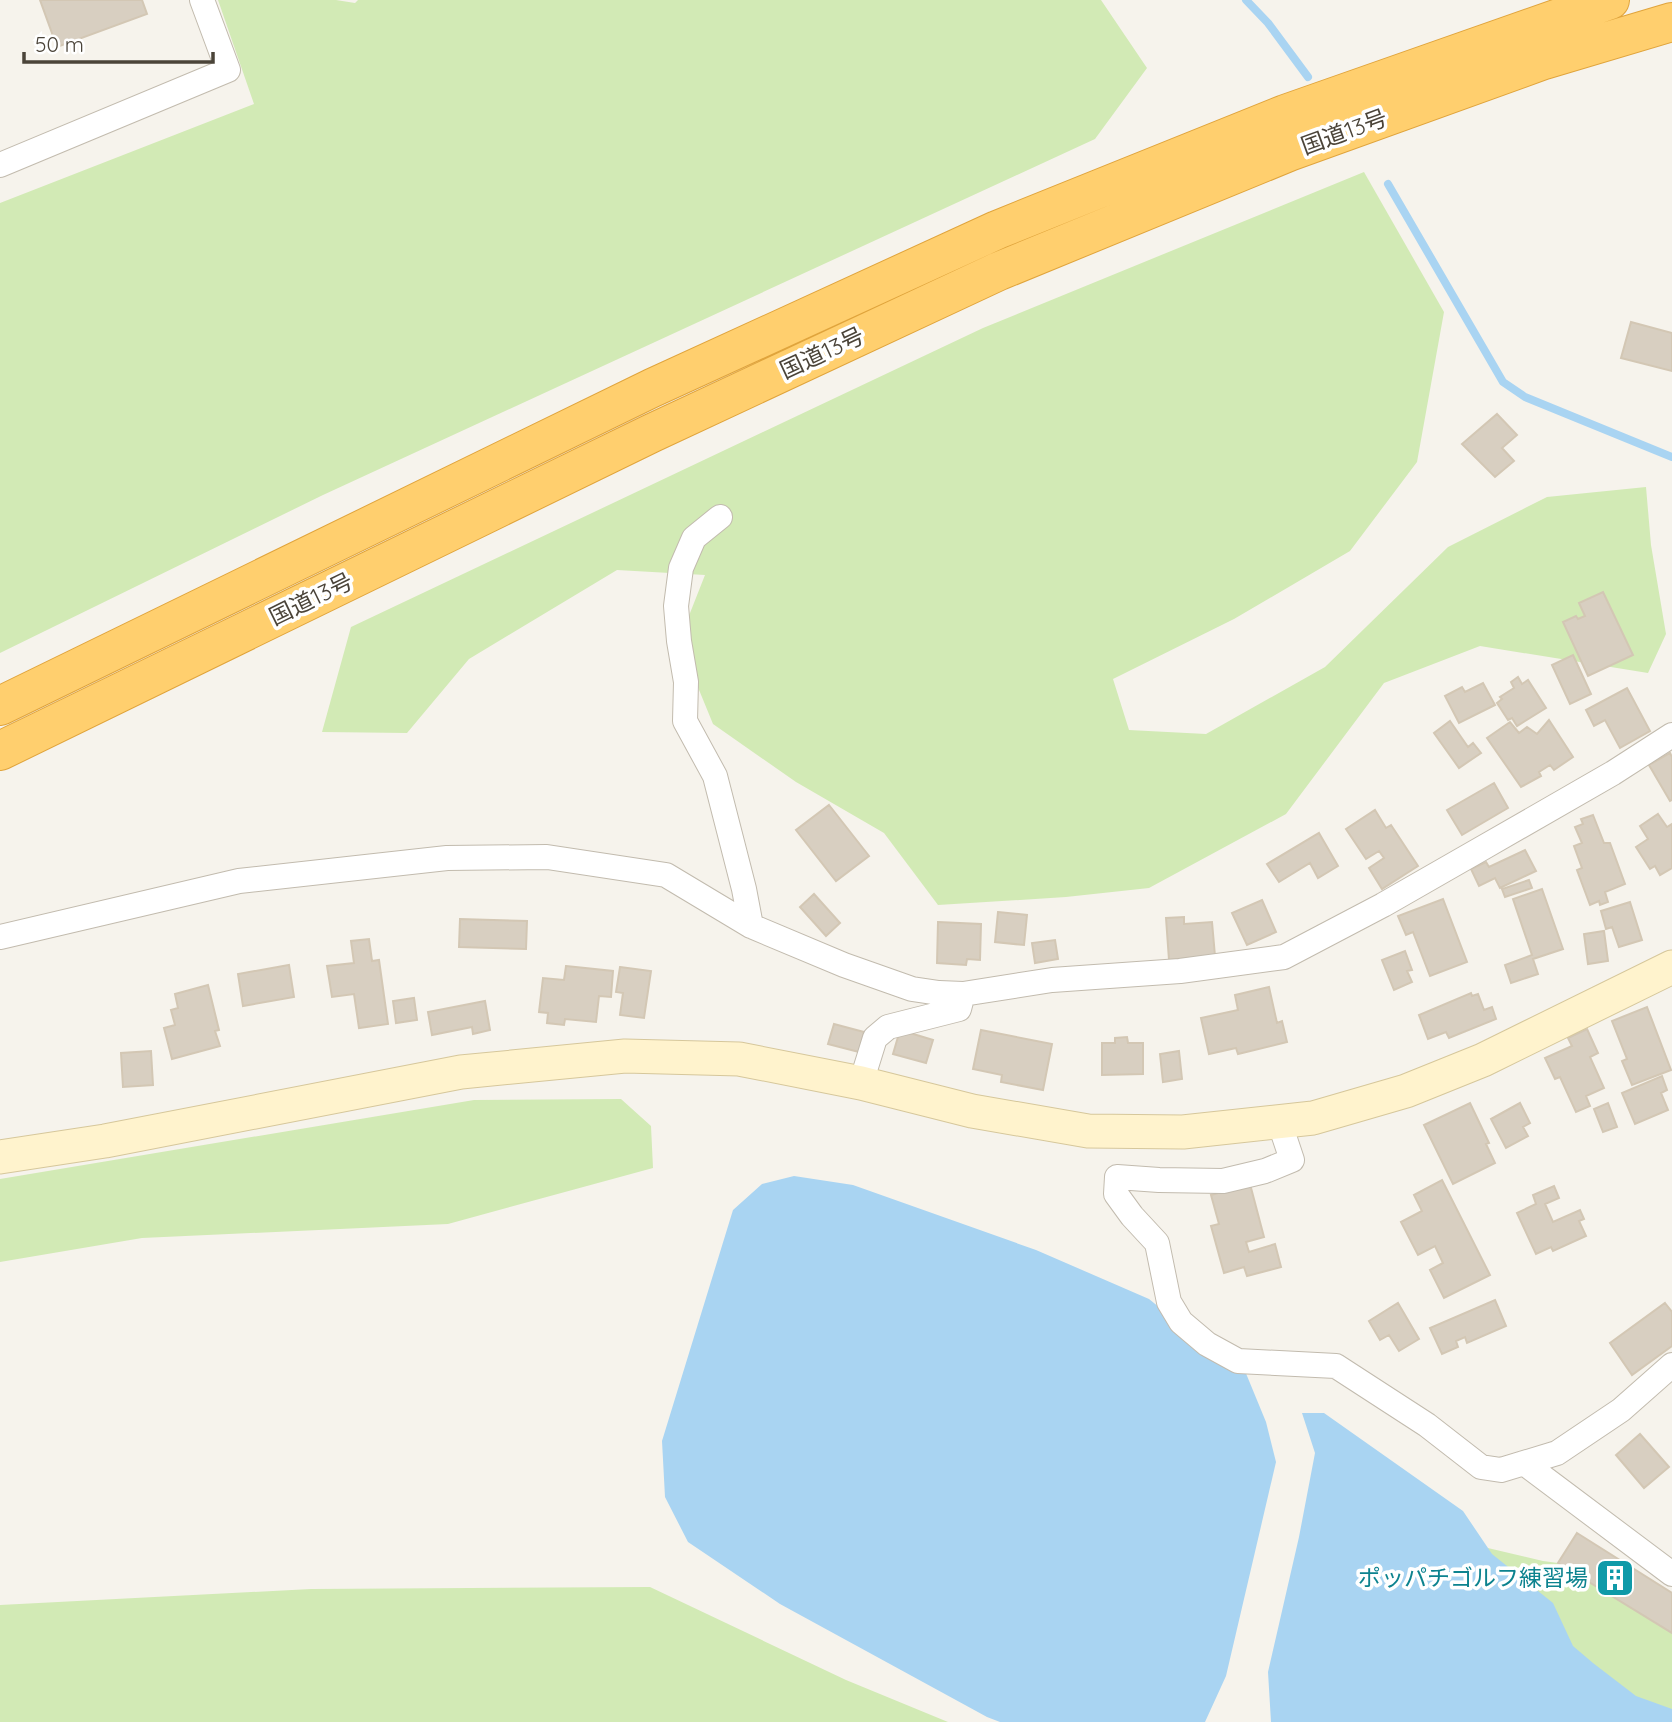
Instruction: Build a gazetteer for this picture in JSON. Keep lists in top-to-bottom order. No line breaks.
{"streets":{"highway":["国道13号"]},"places":{"building":["ポッパチゴルフ練習場"]},"scale_bar":"50 m"}
